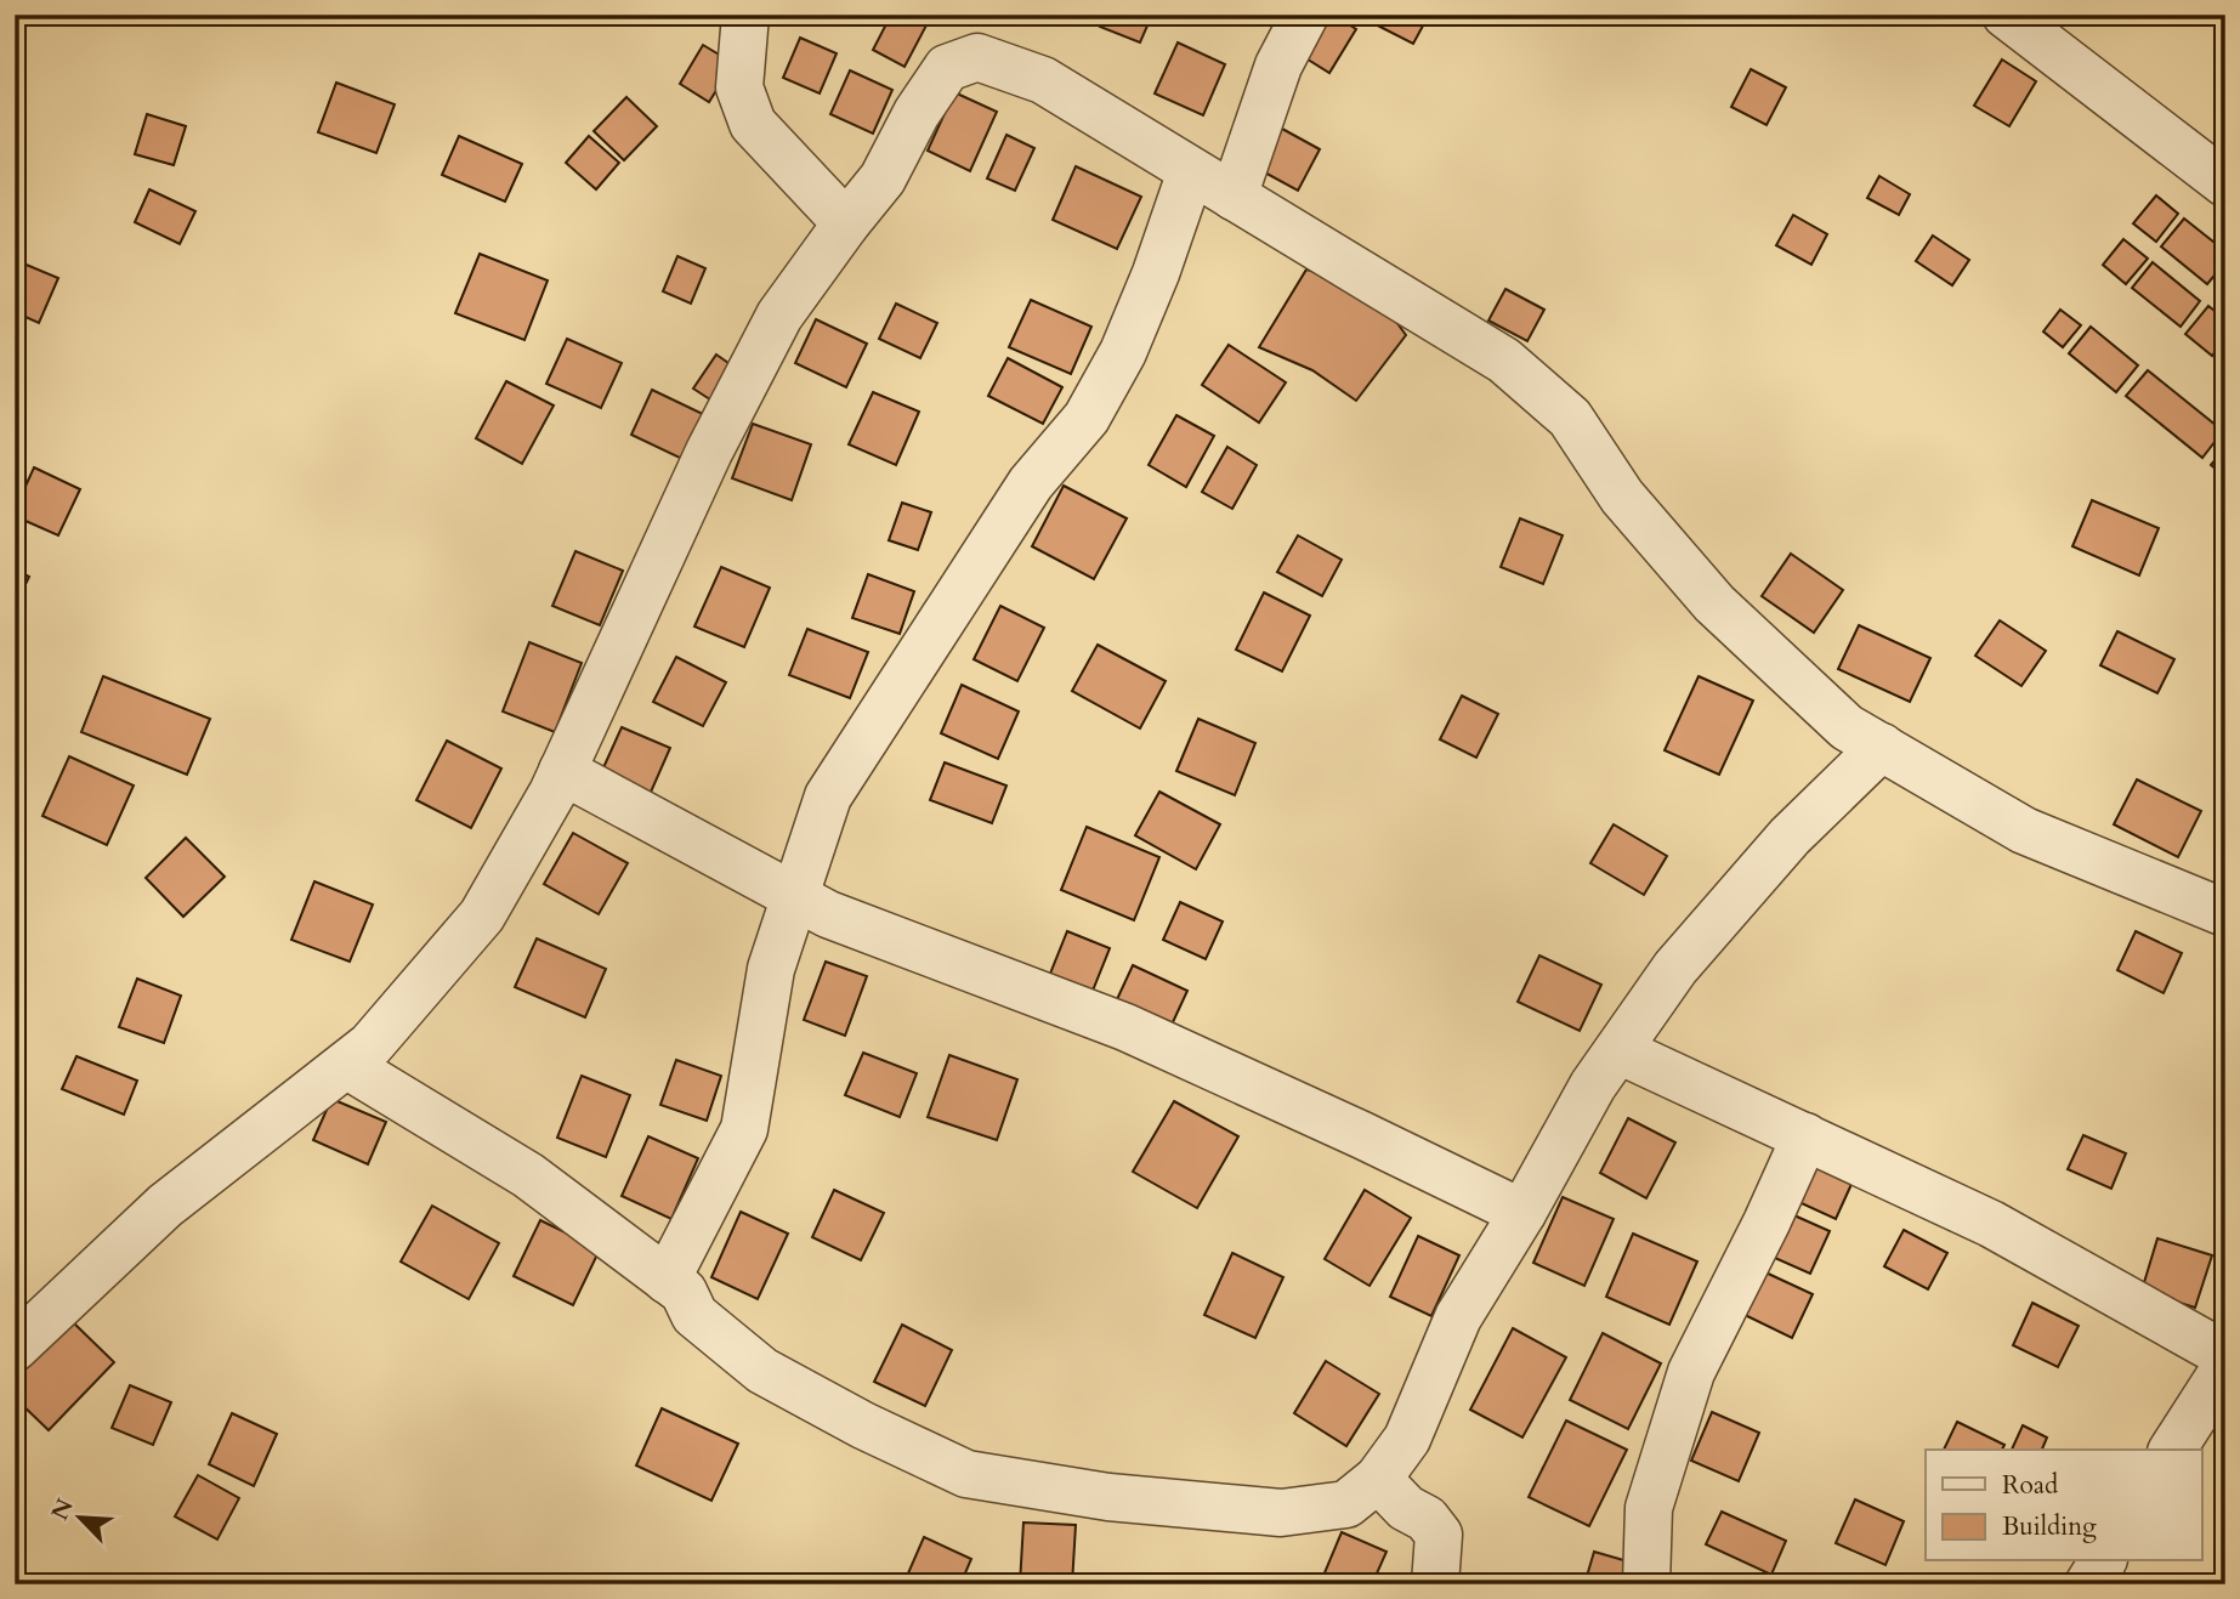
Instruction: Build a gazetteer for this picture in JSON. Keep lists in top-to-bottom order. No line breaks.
{"legend":["Road","Building"],"north":"top left"}
